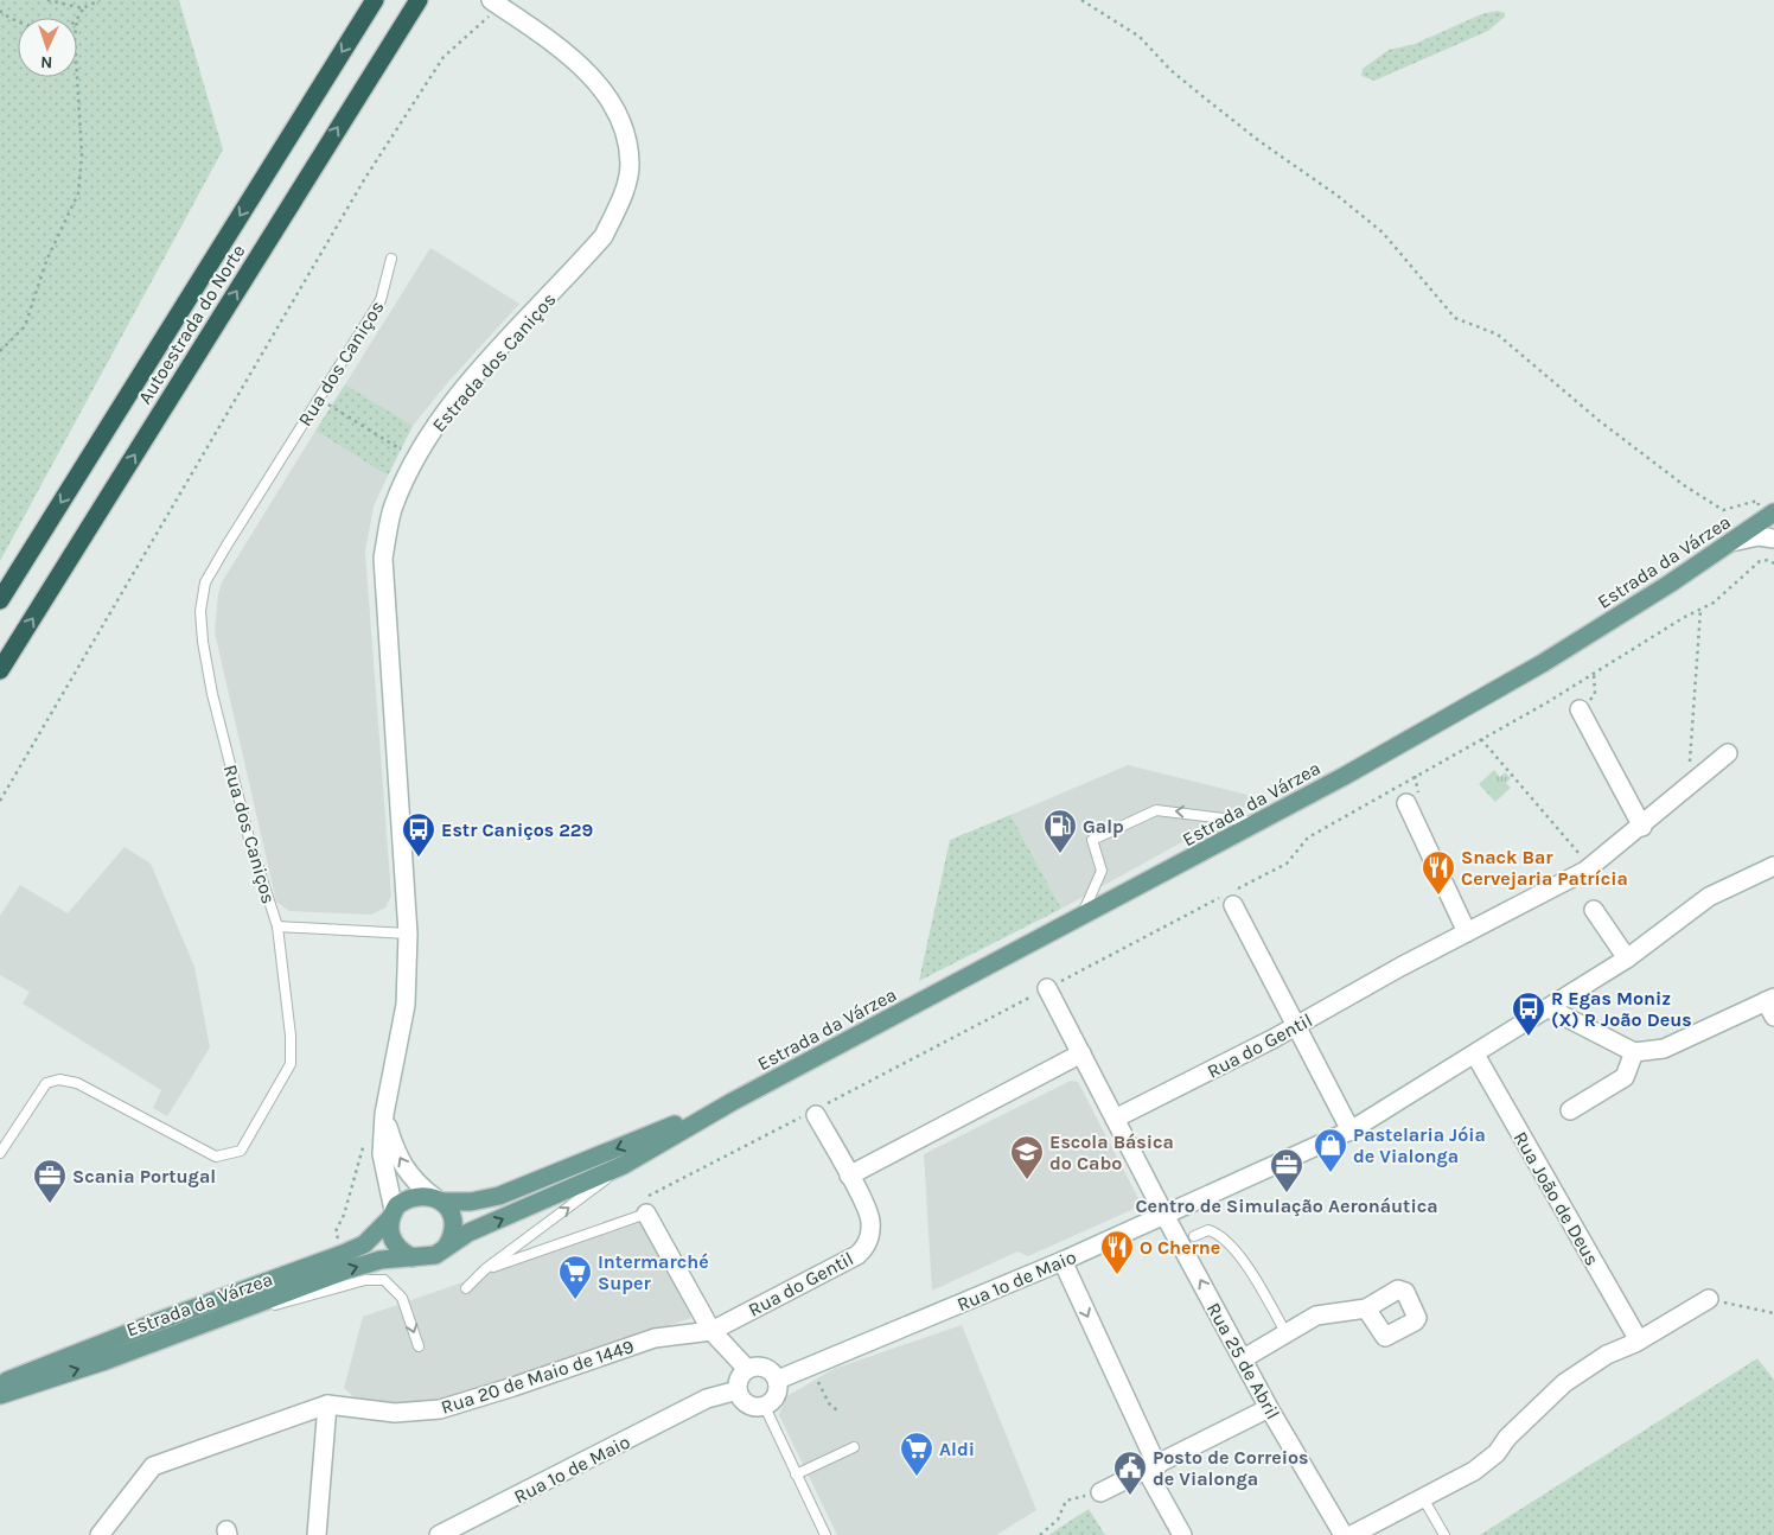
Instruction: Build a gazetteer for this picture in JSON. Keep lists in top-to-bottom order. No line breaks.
{"streets":{"highway":["Autoestrada do Norte"],"main road":["Estrada da Várzea"],"street":["Estrada dos Caniços","Rua do Gentil","Rua João de Deus","Rua 1º de Maio","Rua 25 de Abril","Rua 20 de Maio de 1449"],"lane":["Rua dos Caniços"]},"crossings":[["Estrada dos Caniços","Estrada da Várzea"],["Rua do Gentil","Rua 25 de Abril"],["Rua do Gentil","Rua 20 de Maio de 1449"],["Rua João de Deus","Rua 1º de Maio"],["Rua 1º de Maio","Rua 25 de Abril"]],"places":{"fuel station":["Galp"],"bus stop":["Estr Caniços 229","R Egas Moniz (X) R João Deus"],"restaurant":["Snack Bar Cervejaria Patrícia","O Cherne"],"shop":["Pastelaria Jóia de Vialonga"],"school or university":["Escola Básica do Cabo"],"office":["Centro de Simulação Aeronáutica","Scania Portugal"],"supermarket":["Intermarché Super","Aldi"],"public building":["Posto de Correios de Vialonga"]},"north":"bottom"}
